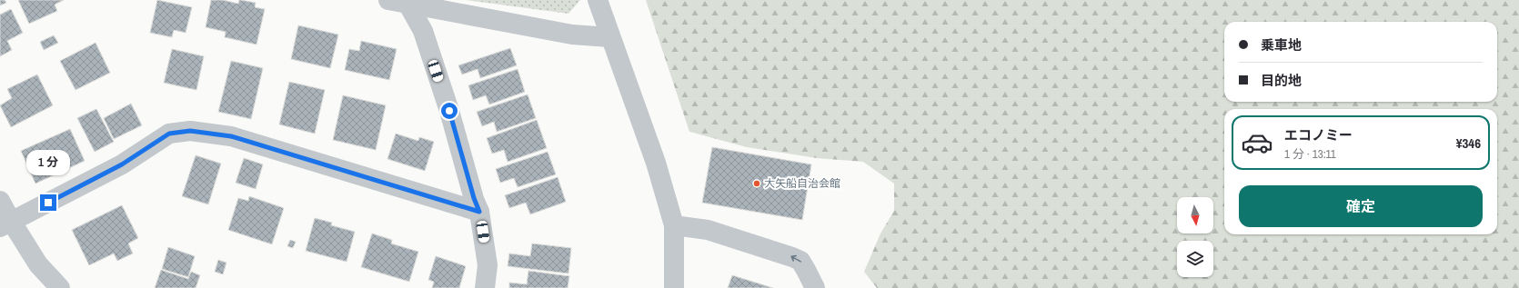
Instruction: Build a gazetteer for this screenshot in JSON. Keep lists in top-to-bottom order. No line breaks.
{"places":["大矢船自治会館"],"north":"bottom","page":{"banner":["乗車地","目的地"],"list":[{"name":"エコノミー","note":"1 分 · 13:11","value":"¥346"}],"bubble":"1 分","buttons":"確定"}}
